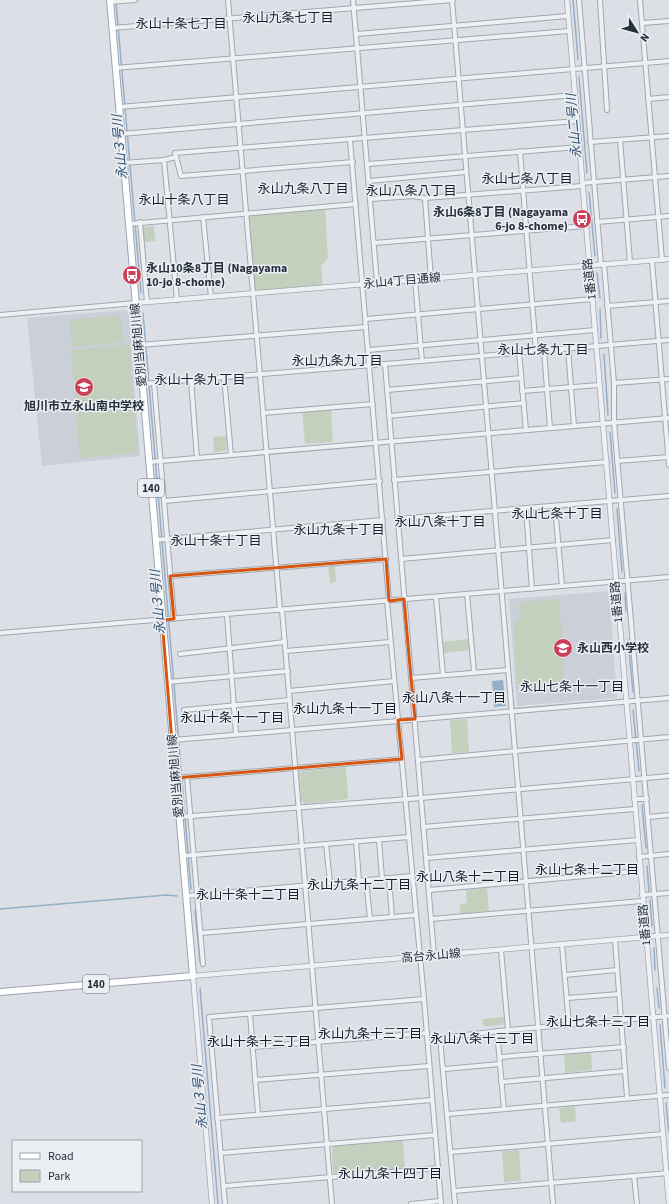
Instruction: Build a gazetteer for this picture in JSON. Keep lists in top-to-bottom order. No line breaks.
{"streets":{"main road":["愛別当麻旭川線","140"],"street":["1番道路","永山4丁目通線","高台永山線"]},"crossings":[["1番道路","永山4丁目通線"],["1番道路","高台永山線"],["永山4丁目通線","愛別当麻旭川線"],["愛別当麻旭川線","140"],["愛別当麻旭川線","高台永山線"],["140","高台永山線"]],"districts":["永山九条七丁目","永山十条七丁目","永山七条八丁目","永山九条八丁目","永山八条八丁目","永山十条八丁目","永山七条九丁目","永山九条九丁目","永山十条九丁目","永山七条十丁目","永山八条十丁目","永山九条十丁目","永山十条十丁目","永山七条十一丁目","永山八条十一丁目","永山九条十一丁目","永山十条十一丁目","永山七条十二丁目","永山八条十二丁目","永山九条十二丁目","永山十条十二丁目","永山七条十三丁目","永山九条十三丁目","永山八条十三丁目","永山十条十三丁目","永山九条十四丁目"],"water":["永山二号川","永山３号川"],"places":{"bus stop":["永山6条8丁目 (Nagayama 6-jo 8-chome)","永山10条8丁目 (Nagayama 10-jo 8-chome)"],"school or university":["旭川市立永山南中学校","永山西小学校"]},"legend":["Road","Park"],"north":"bottom right"}
